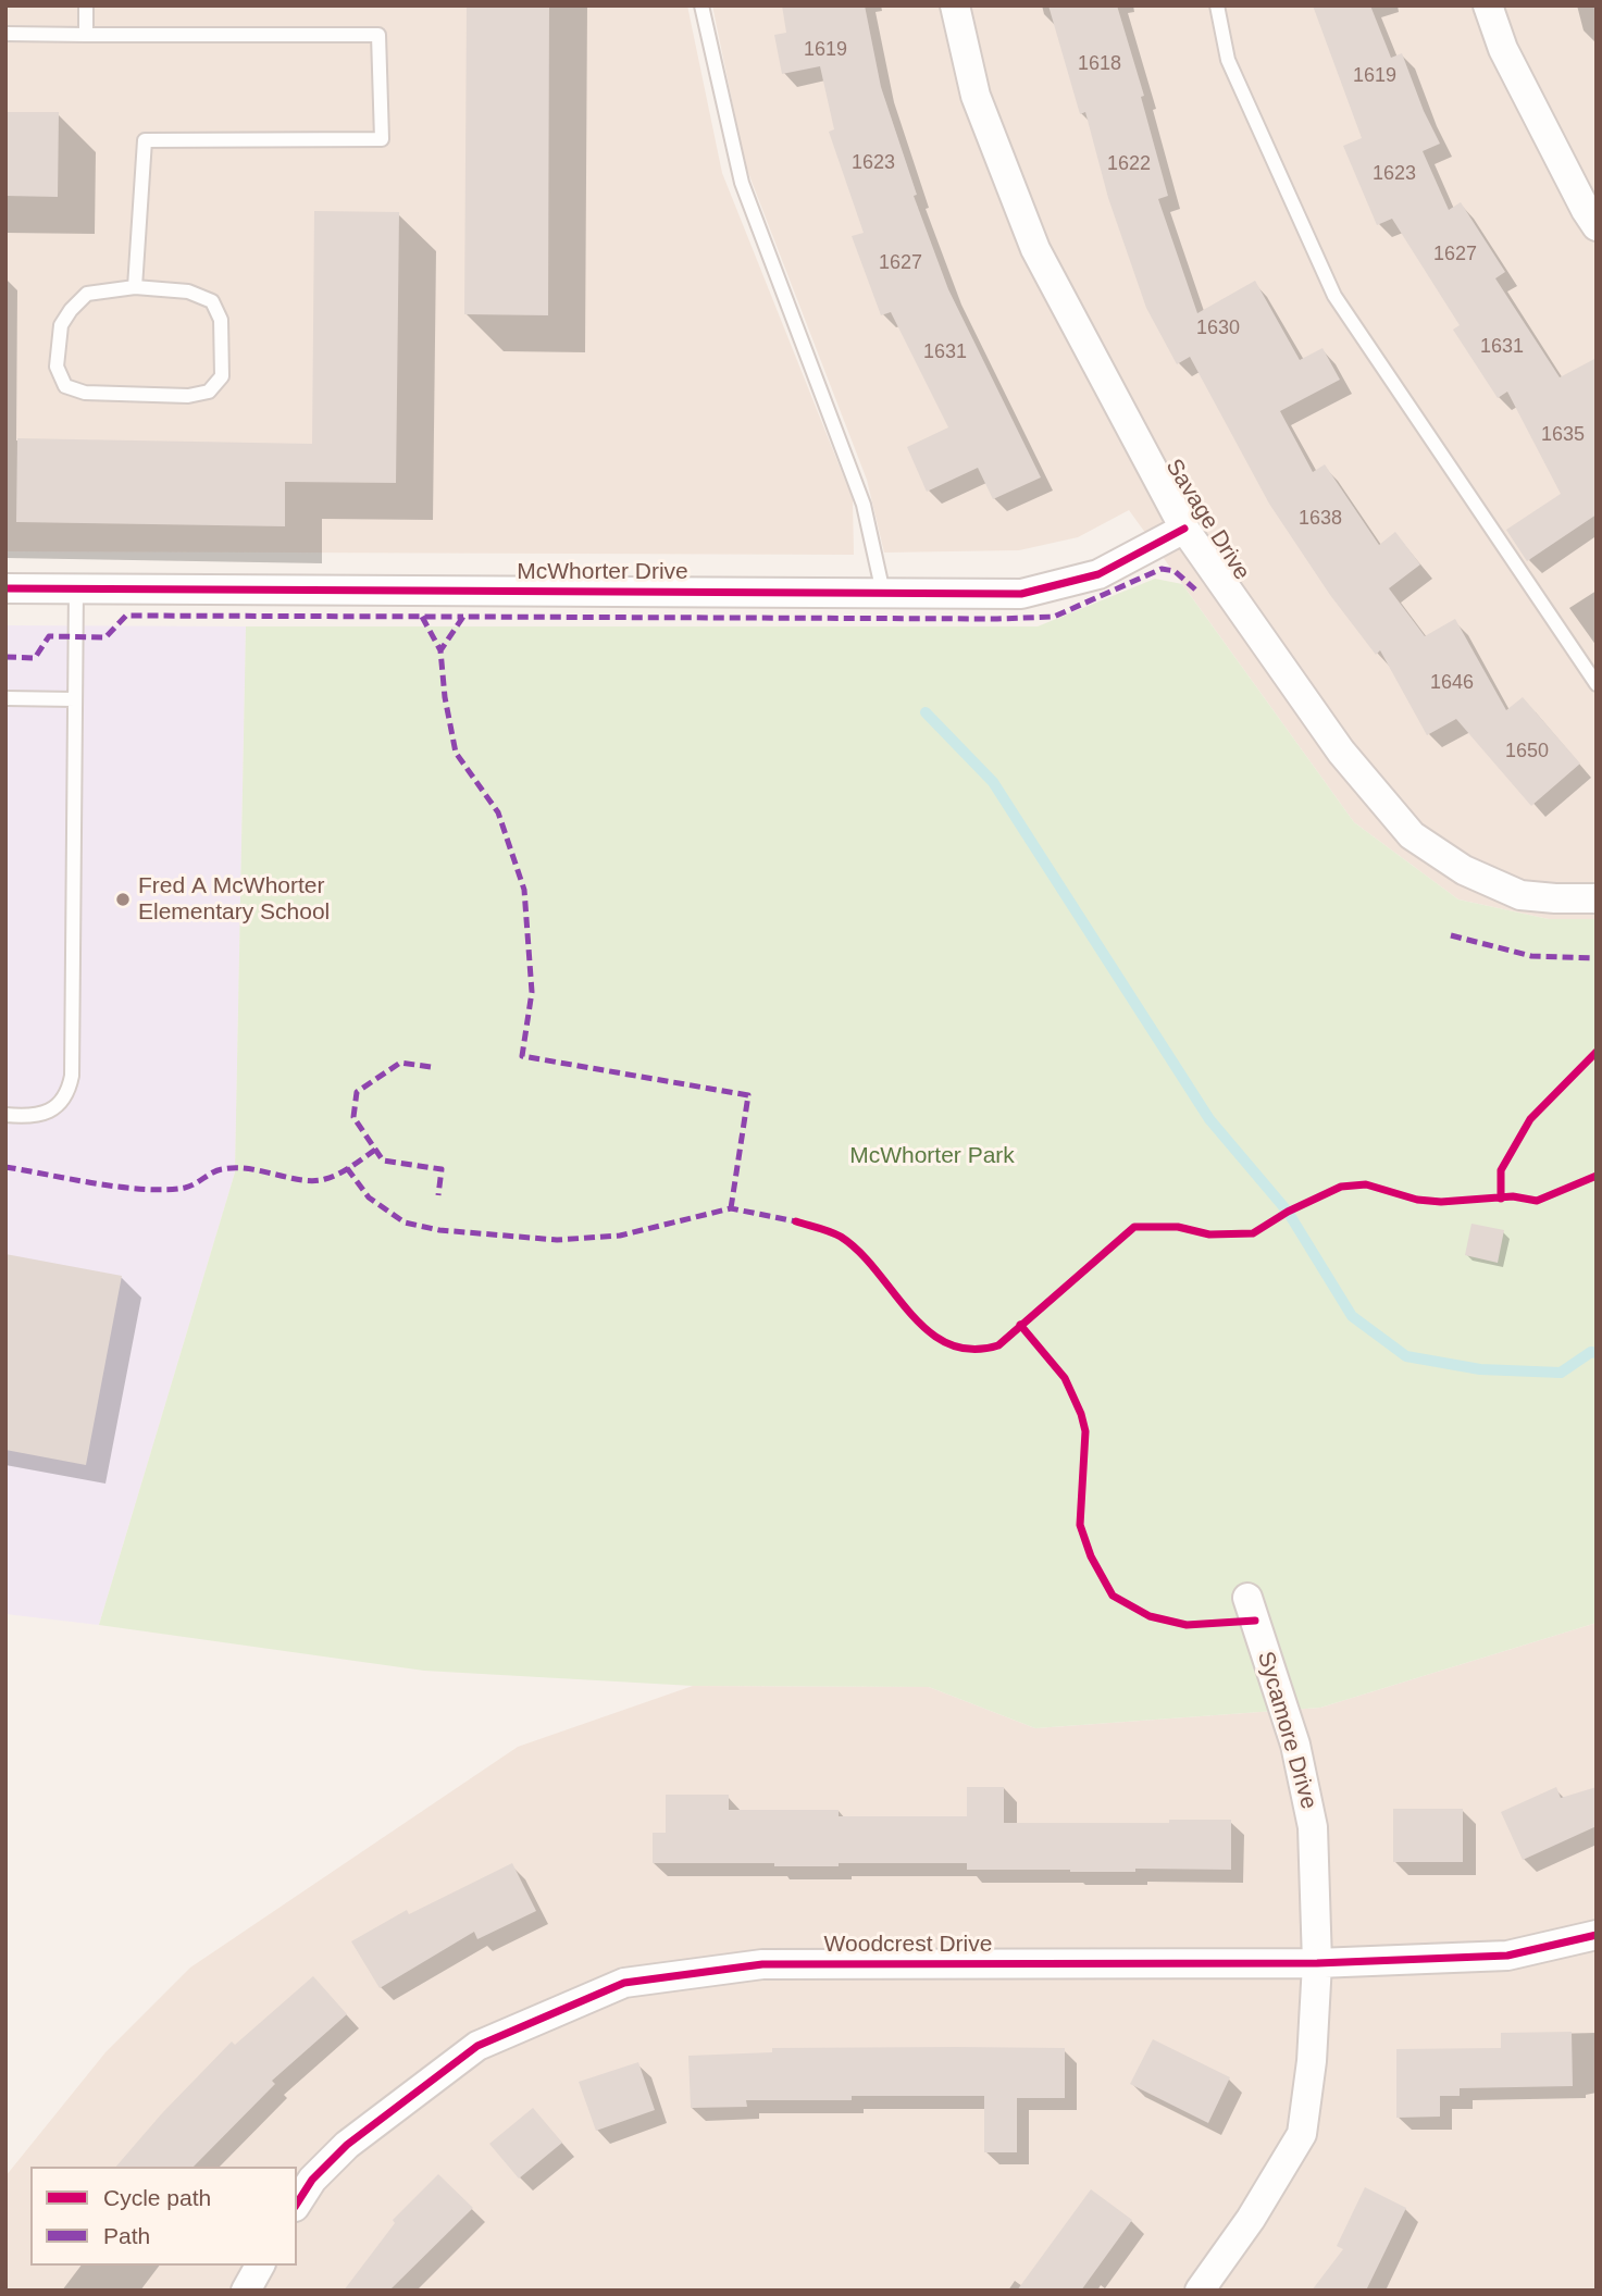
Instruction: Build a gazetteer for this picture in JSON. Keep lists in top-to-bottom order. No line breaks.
{"streets":{"street":["Savage Drive","McWhorter Drive","Sycamore Drive","Woodcrest Drive"]},"crossings":[["Savage Drive","McWhorter Drive"],["Sycamore Drive","Woodcrest Drive"]],"parks":["McWhorter Park"],"places":["Fred A McWhorter Elementary School"],"house_numbers":["1619","1618","1619","1623","1622","1623","1627","1627","1630","1631","1631","1635","1638","1646","1650"],"legend":["Cycle path","Path"]}
